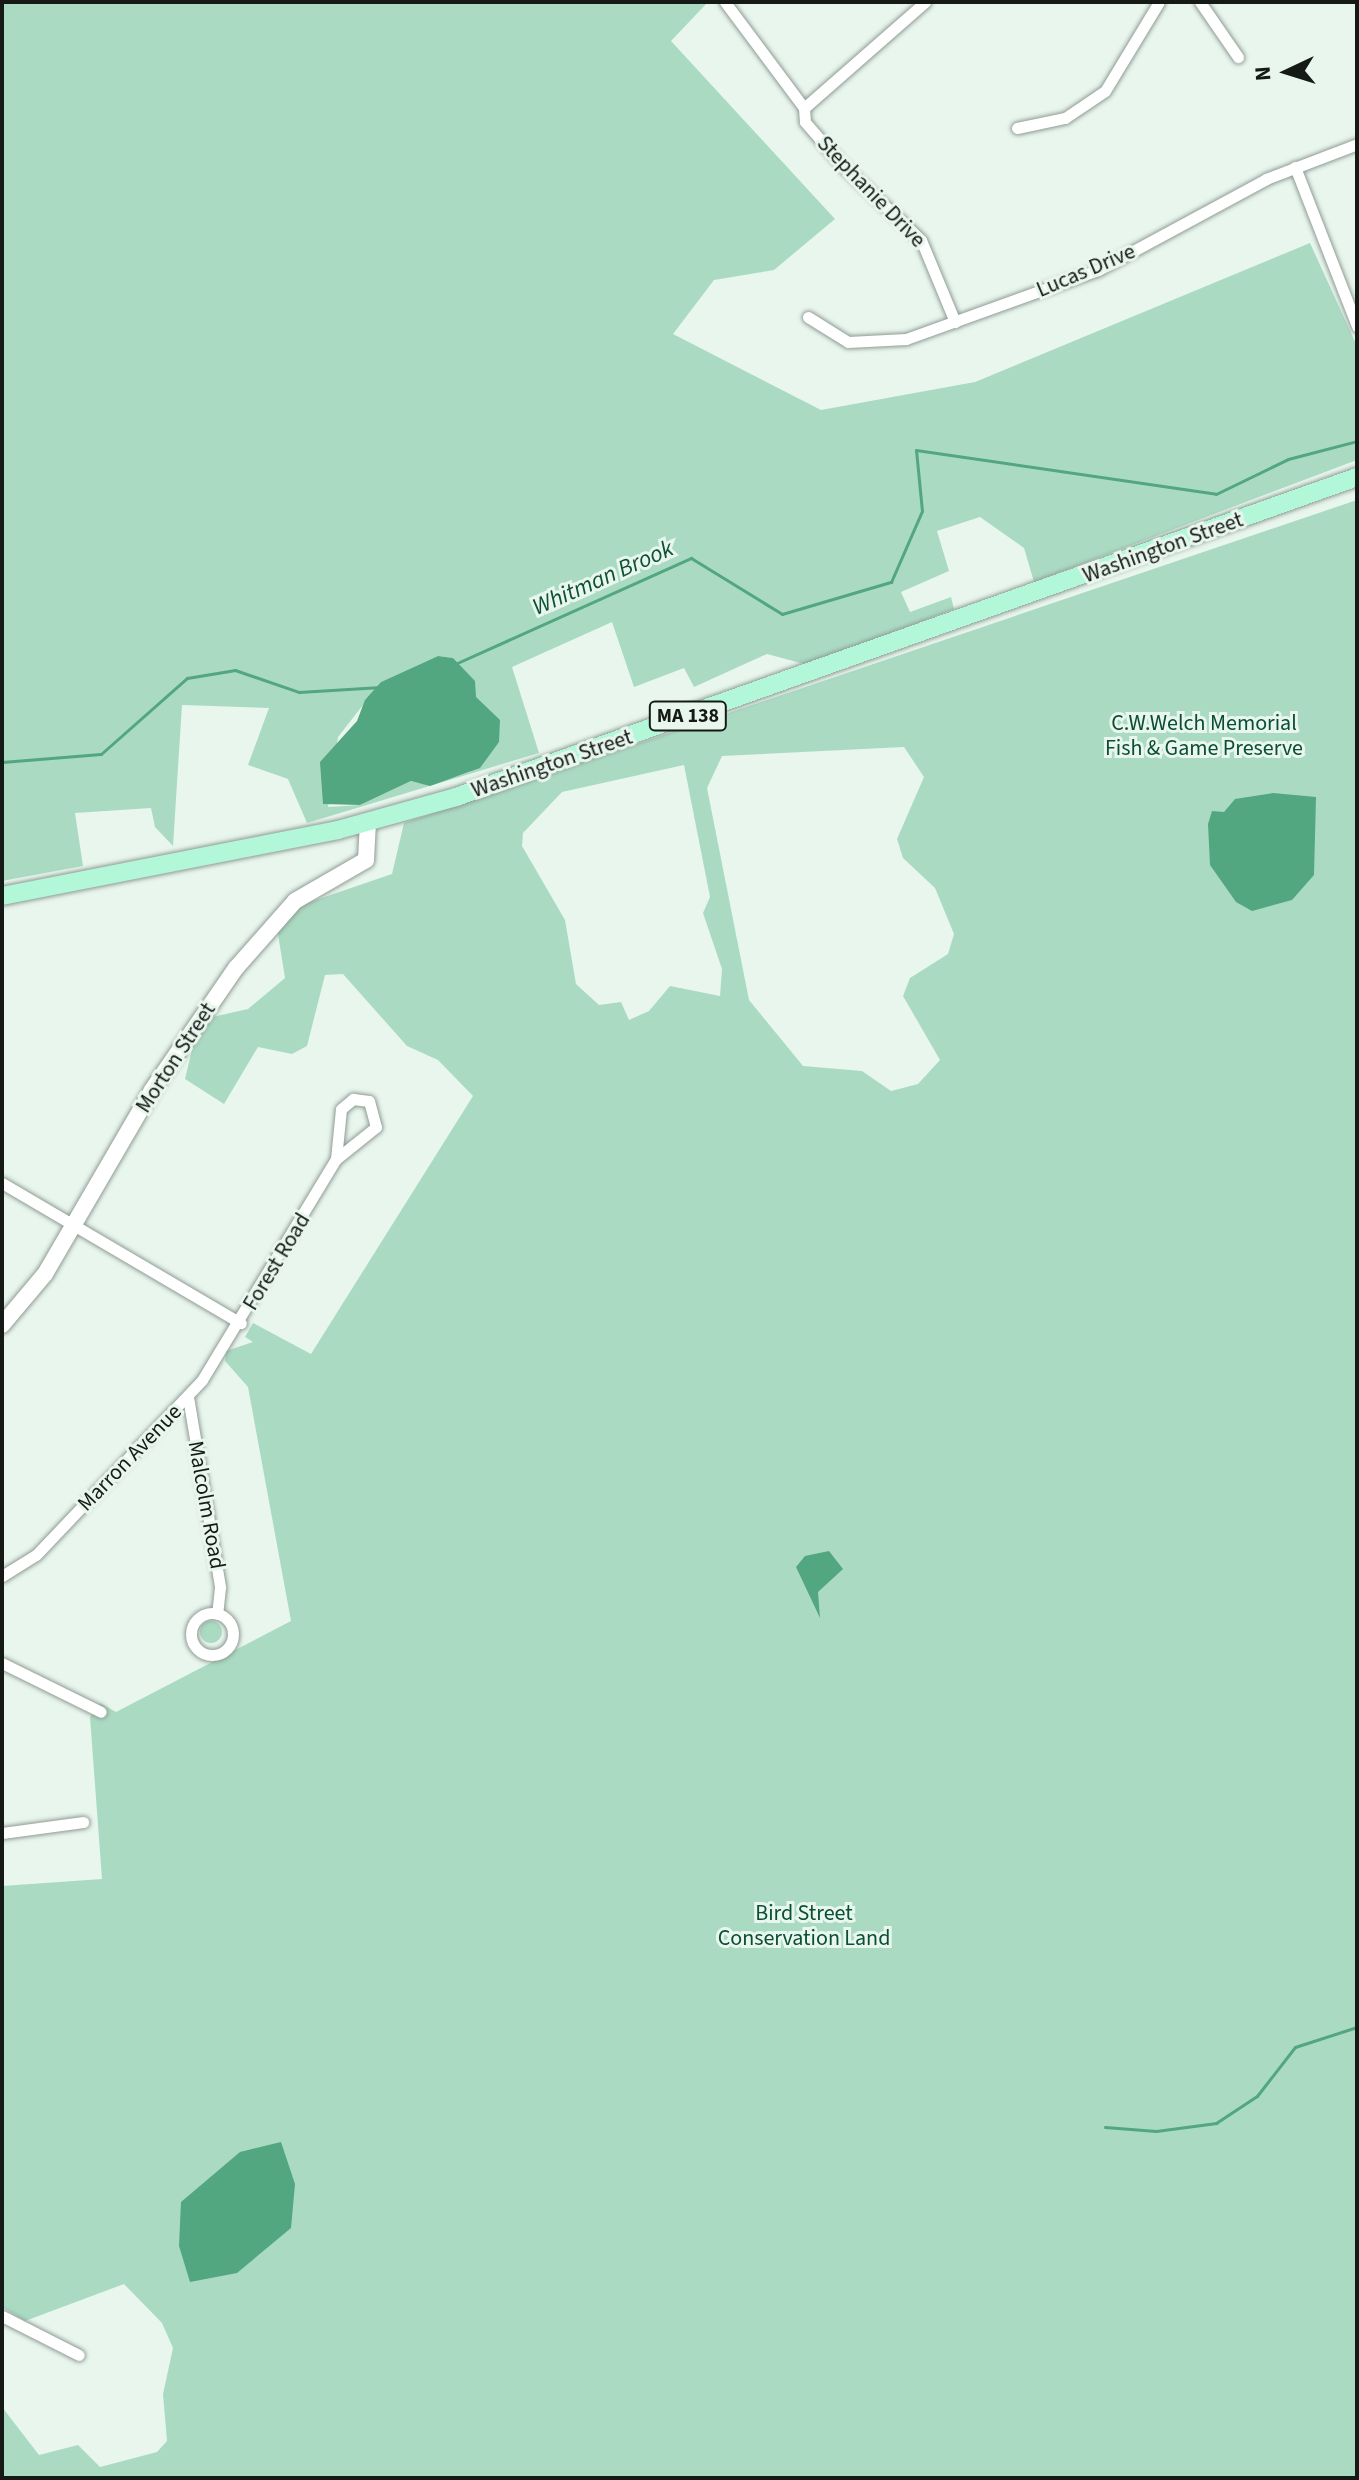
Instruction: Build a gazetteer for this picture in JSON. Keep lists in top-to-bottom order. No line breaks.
{"streets":{"main road":["Washington Street","MA 138"],"street":["Stephanie Drive","Lucas Drive","Morton Street","Forest Road","Marron Avenue","Malcolm Road"]},"crossings":[["Stephanie Drive","Lucas Drive"],["Washington Street","Morton Street"],["Morton Street","Forest Road"],["Forest Road","Marron Avenue"],["Marron Avenue","Malcolm Road"]],"water":["Whitman Brook"],"parks":["C.W.Welch Memorial Fish & Game Preserve","Bird Street Conservation Land"],"north":"left"}
